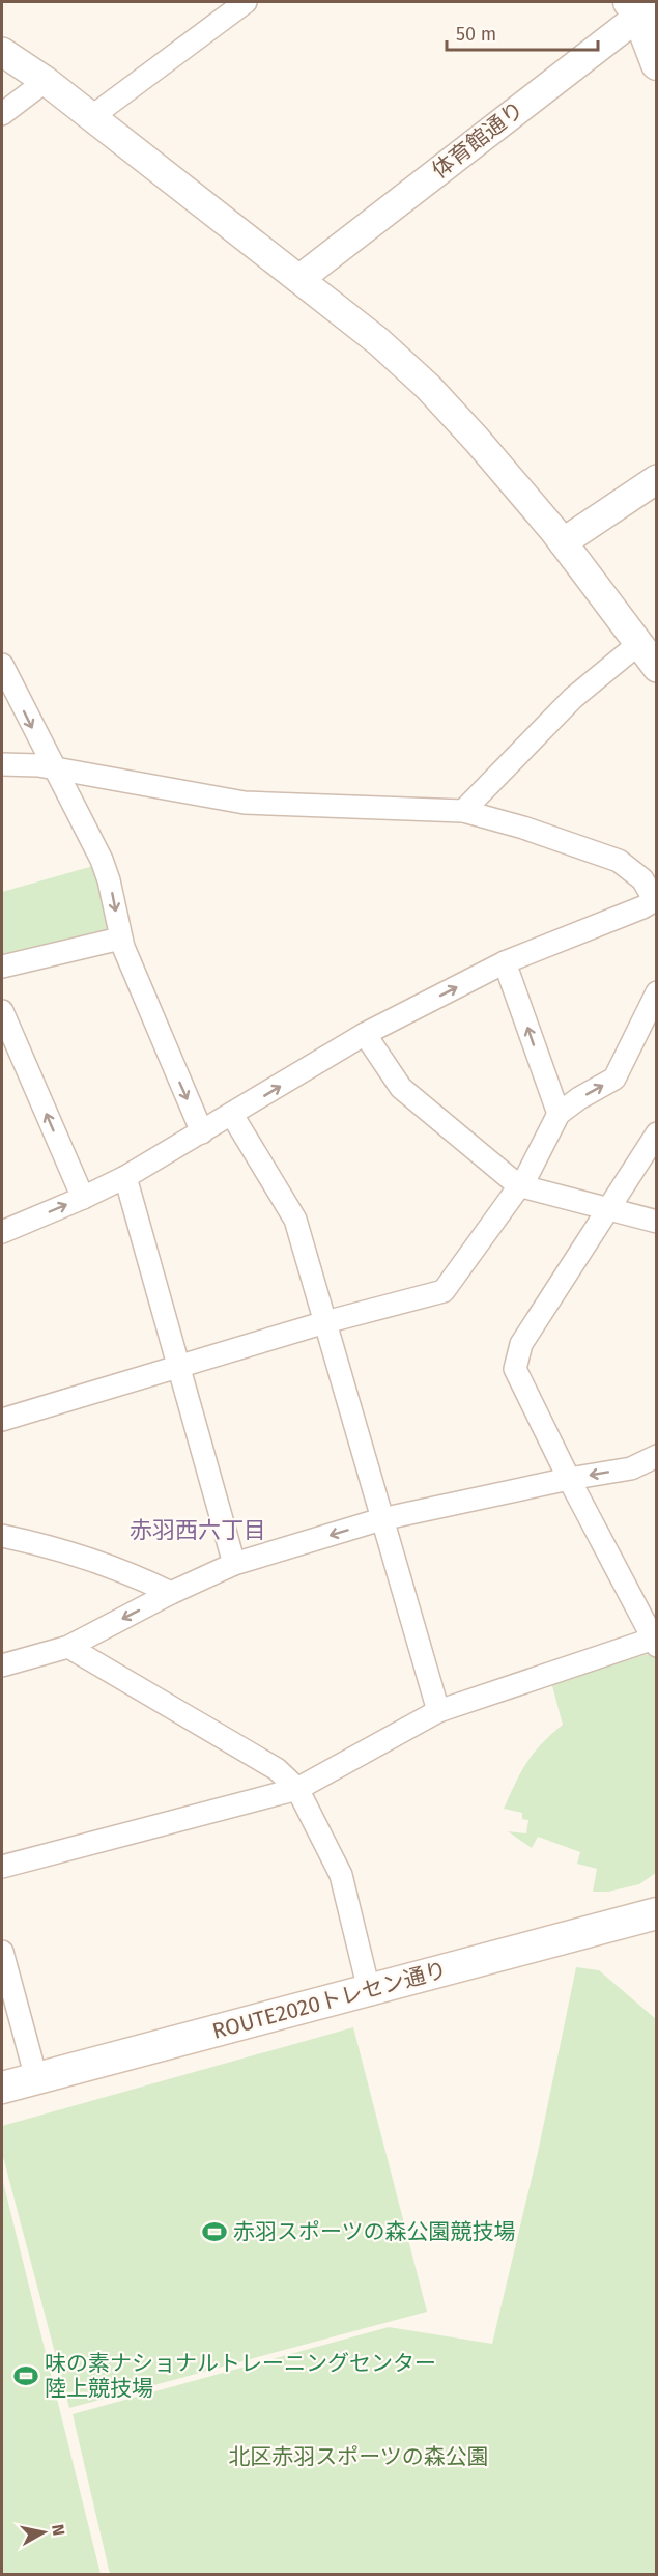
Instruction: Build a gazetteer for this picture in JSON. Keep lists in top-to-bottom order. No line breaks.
{"streets":{"main road":["ROUTE2020トレセン通り"],"street":["体育館通り"]},"districts":["赤羽西六丁目"],"parks":["北区赤羽スポーツの森公園"],"places":{"sports":["赤羽スポーツの森公園競技場","味の素ナショナルトレーニングセンター 陸上競技場"]},"scale_bar":"50 m","north":"right"}
